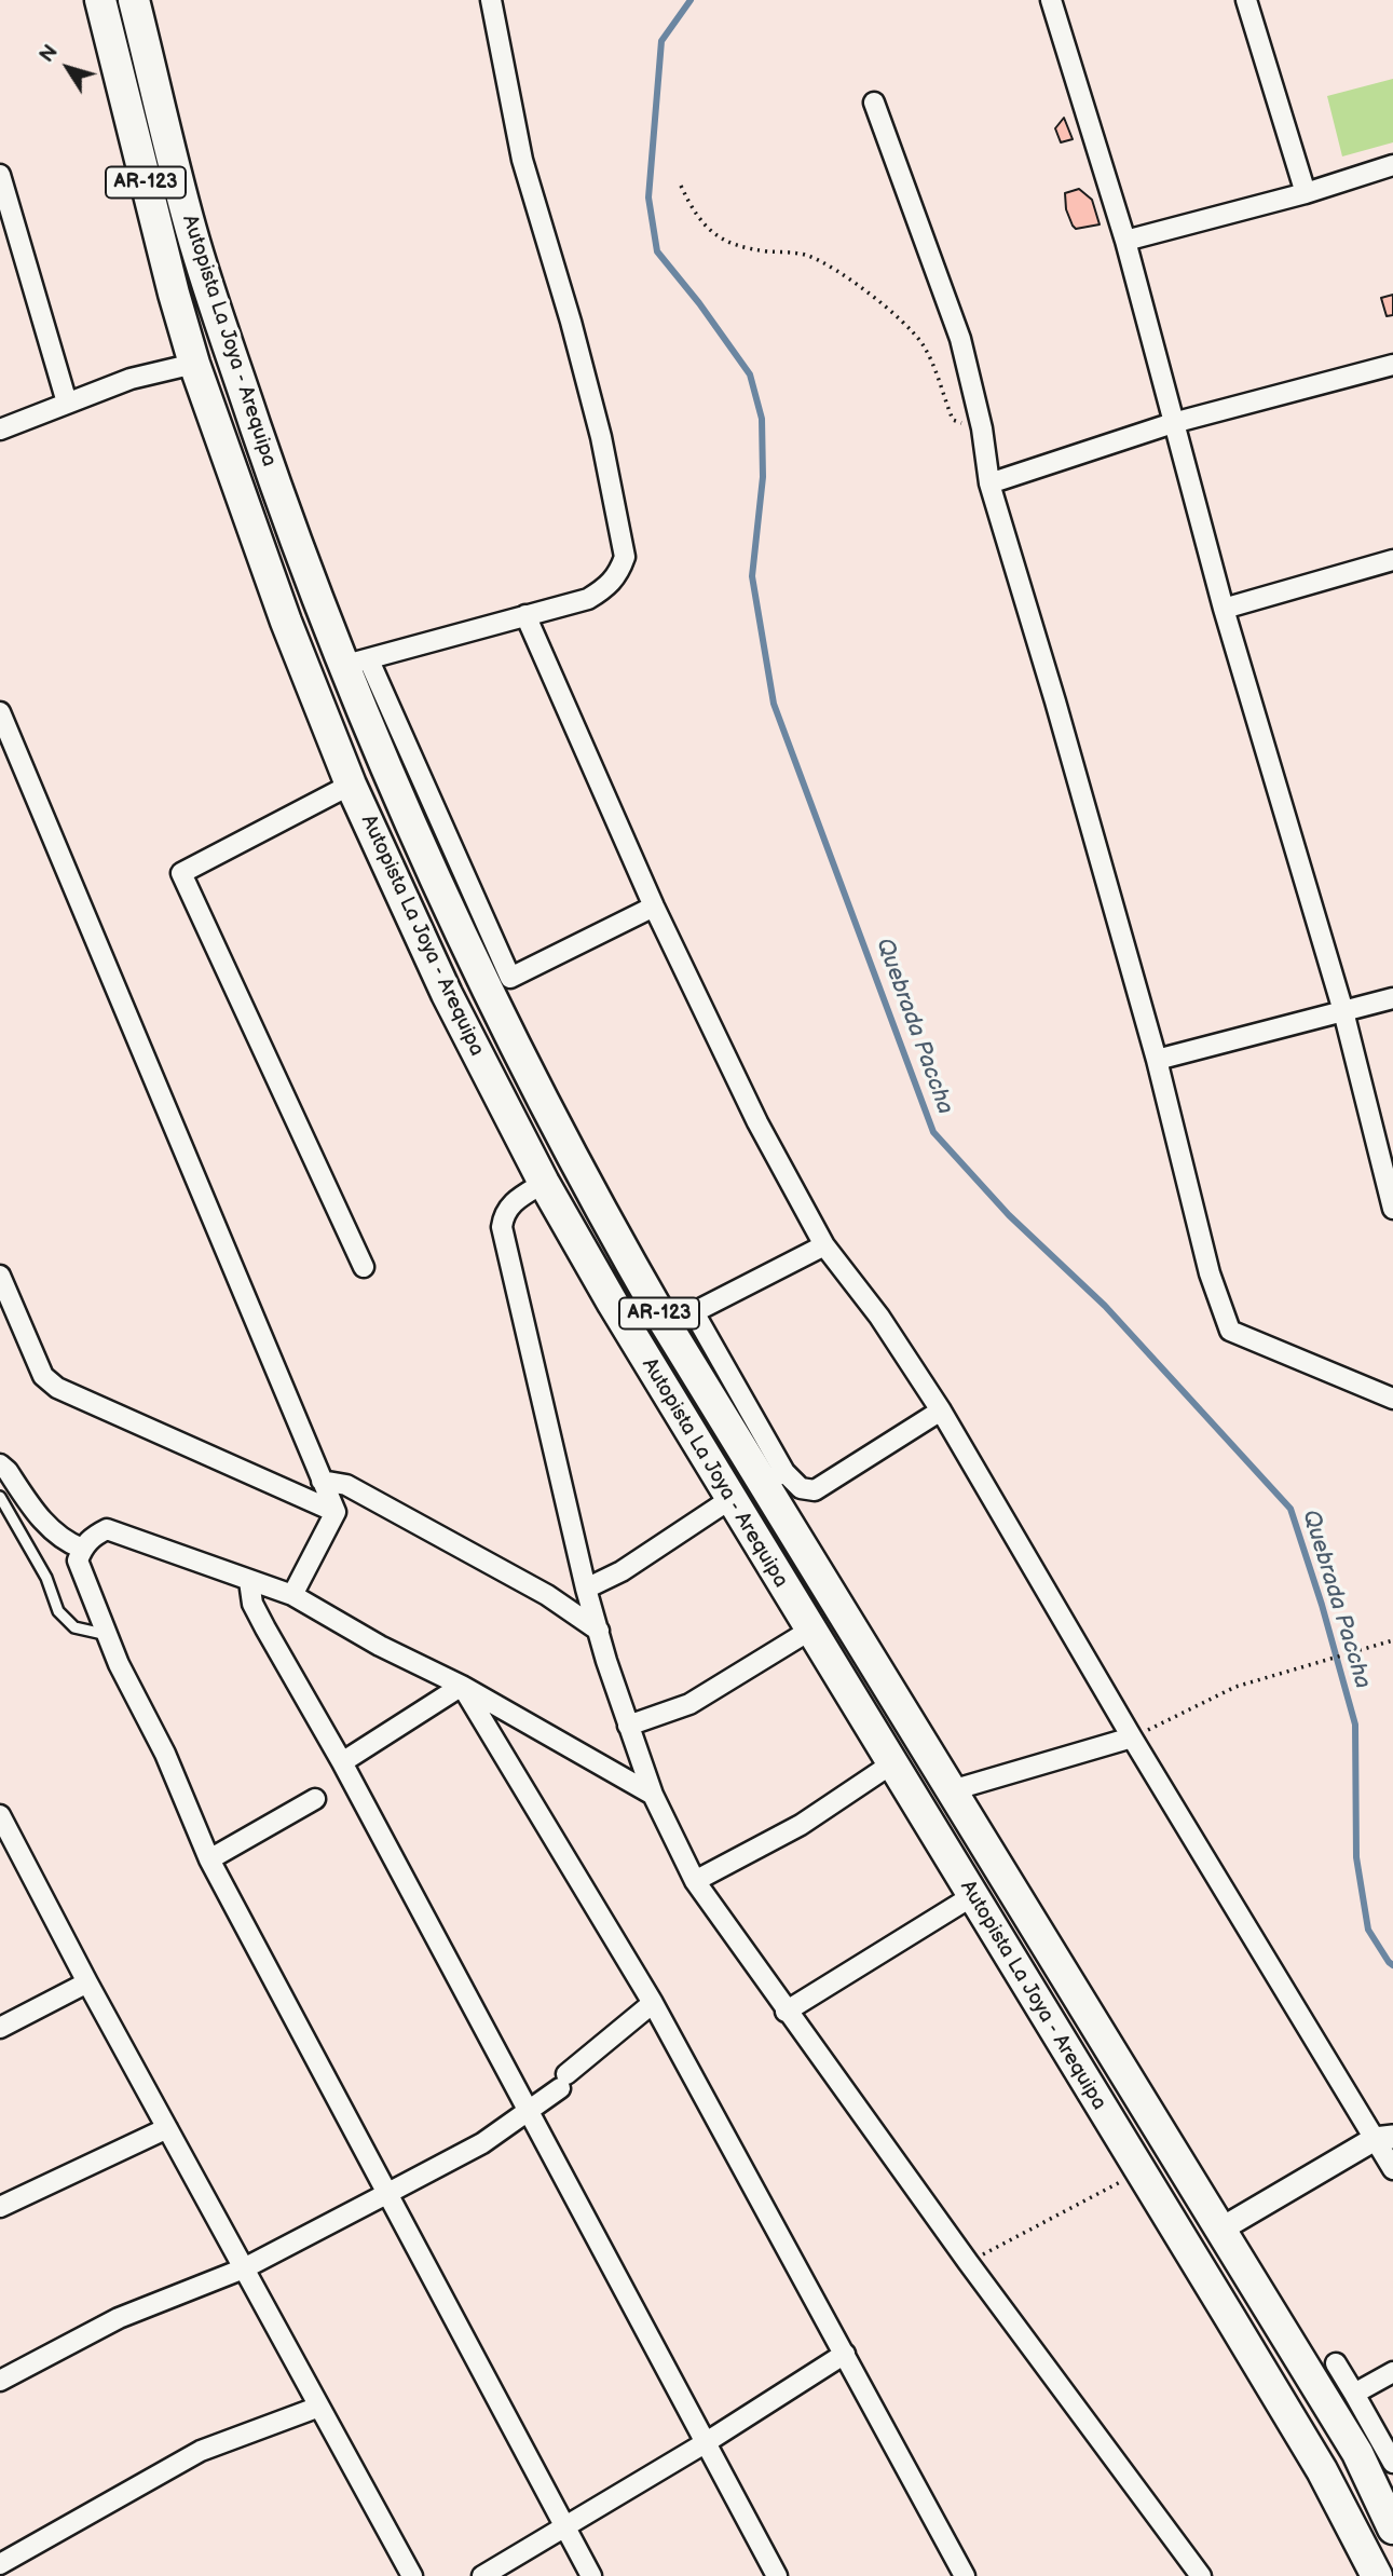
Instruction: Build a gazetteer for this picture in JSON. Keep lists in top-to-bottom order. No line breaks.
{"streets":{"main road":["AR-123","Autopista La Joya - Arequipa"]},"water":["Quebrada Paccha"],"north":"top left"}
